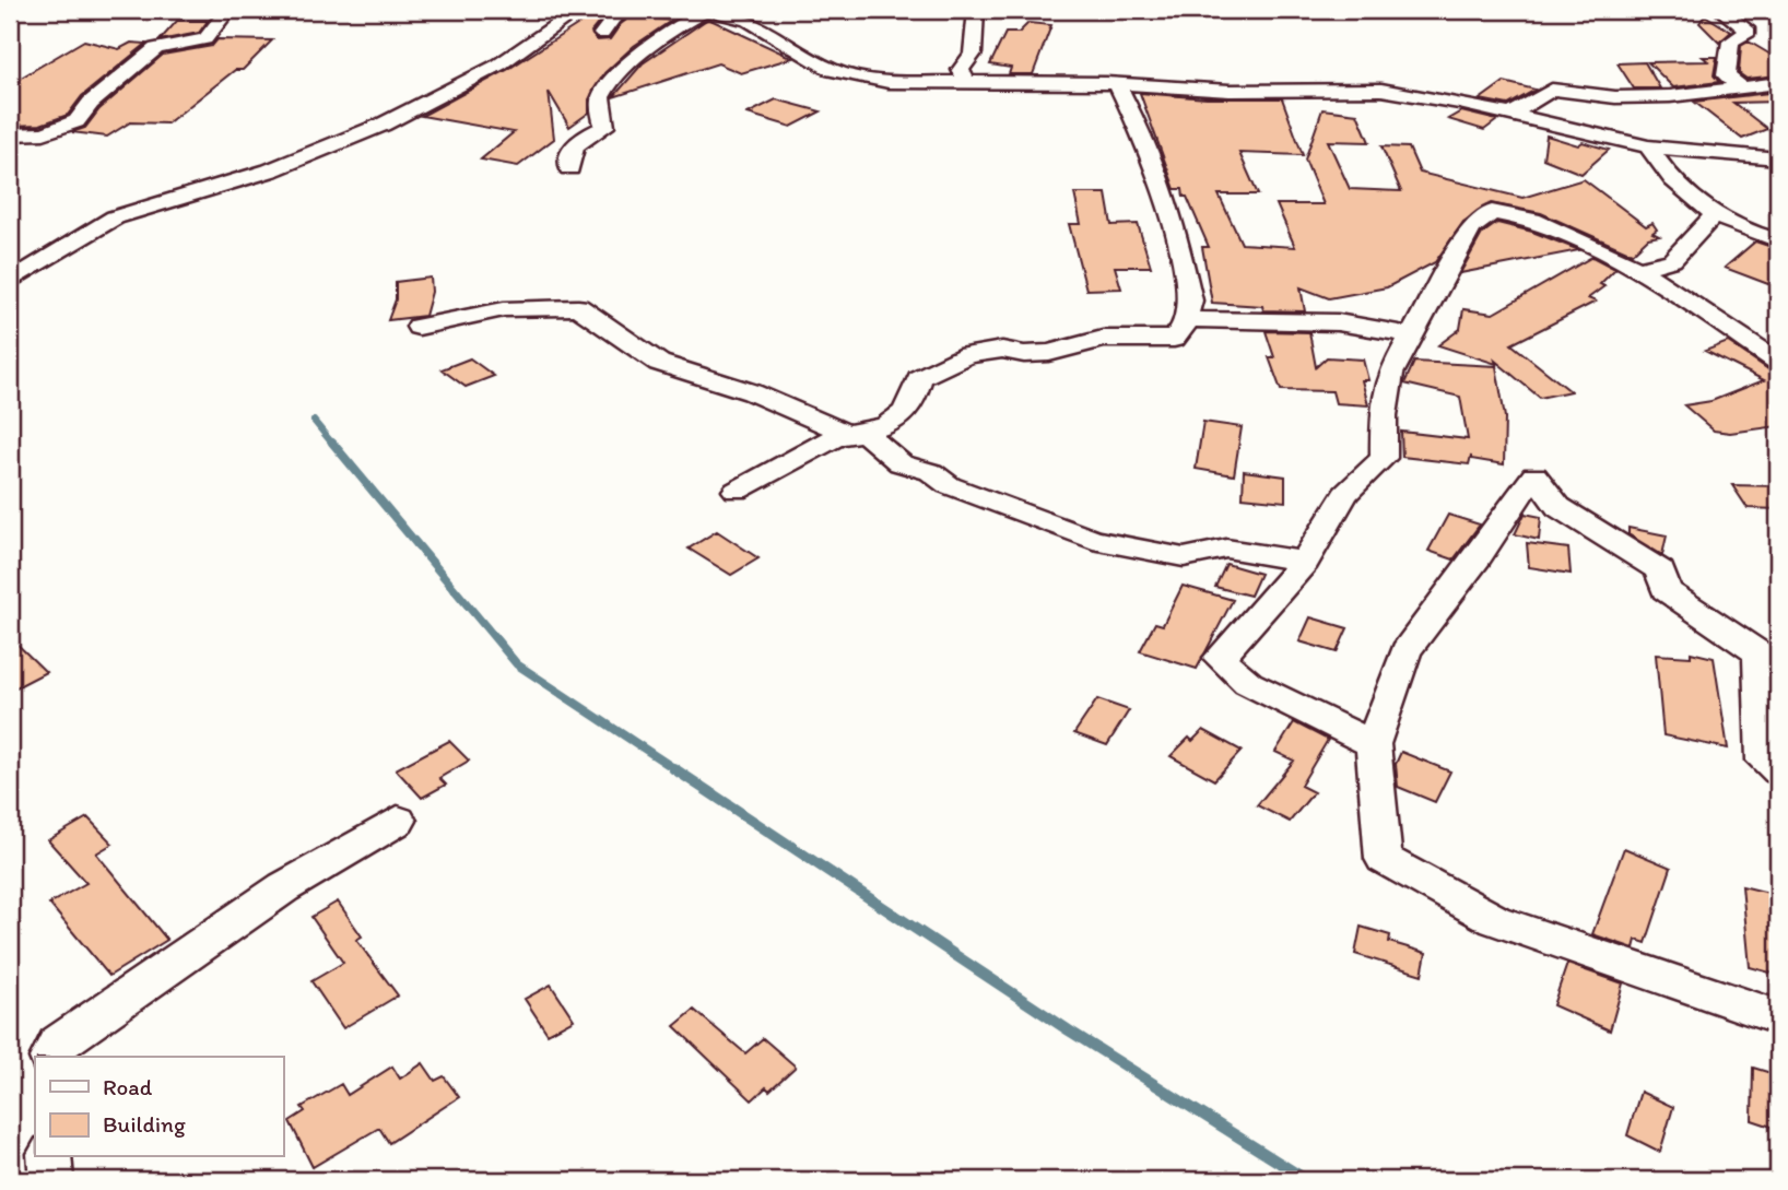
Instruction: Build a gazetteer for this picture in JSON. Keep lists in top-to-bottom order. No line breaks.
{"legend":["Road","Building"]}
